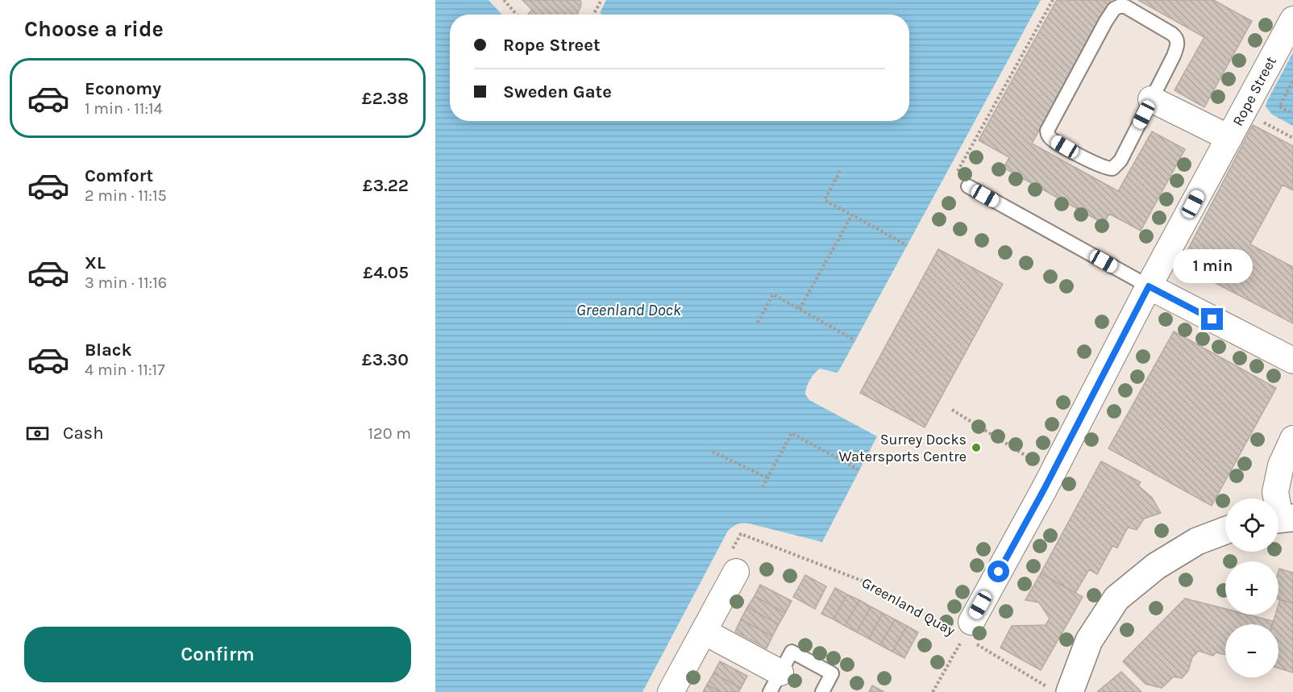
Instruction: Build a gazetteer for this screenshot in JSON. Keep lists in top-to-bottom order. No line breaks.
{"streets":{"street":["Rope Street"],"path":["Greenland Quay"]},"crossings":[["Rope Street","Greenland Quay"]],"water":["Greenland Dock"],"places":["Surrey Docks Watersports Centre"],"page":{"heading":"Choose a ride","banner":["Rope Street","Sweden Gate"],"list":[{"name":"Economy","note":"1 min · 11:14","value":"£2.38"},{"name":"Comfort","note":"2 min · 11:15","value":"£3.22"},{"name":"XL","note":"3 min · 11:16","value":"£4.05"},{"name":"Black","note":"4 min · 11:17","value":"£3.30"}],"bubble":"1 min","pay":["Cash","120 m"],"map_buttons":["+","−"],"buttons":"Confirm"}}
